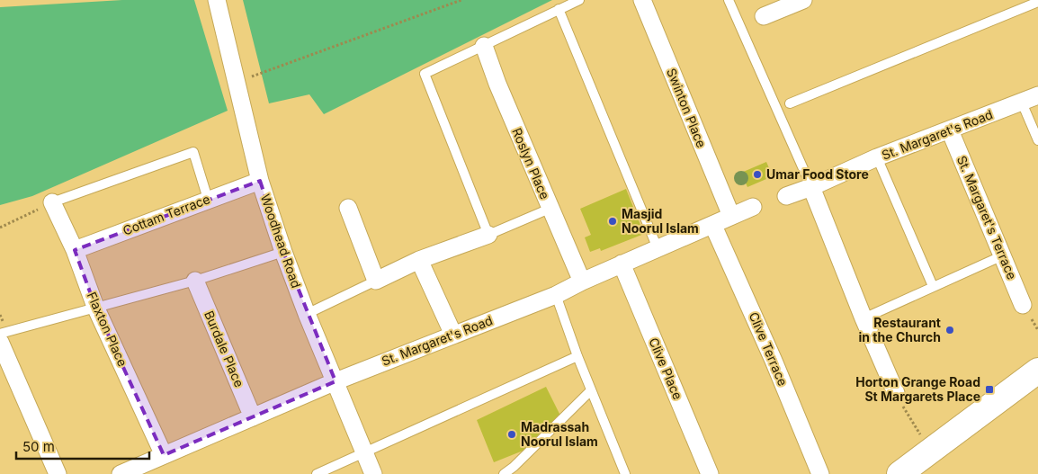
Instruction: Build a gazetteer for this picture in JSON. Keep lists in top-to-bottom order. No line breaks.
{"streets":{"street":["Swinton Place","St. Margaret's Road","Roslyn Place","Cottam Terrace","St. Margaret's Terrace","Woodhead Road","Flaxton Place","Burdale Place","Clive Terrace","Clive Place"]},"crossings":[["Swinton Place","St. Margaret's Road"],["St. Margaret's Road","Roslyn Place"],["St. Margaret's Road","St. Margaret's Terrace"],["St. Margaret's Road","Woodhead Road"],["St. Margaret's Road","Flaxton Place"],["St. Margaret's Road","Burdale Place"],["St. Margaret's Road","Clive Terrace"],["St. Margaret's Road","Clive Place"],["Cottam Terrace","Woodhead Road"],["Cottam Terrace","Flaxton Place"]],"places":{"other":["Umar Food Store","Masjid Noorul Islam","Restaurant in the Church","Madrassah Noorul Islam"],"transit":["Horton Grange Road St Margarets Place"]},"scale_bar":"50 m"}
